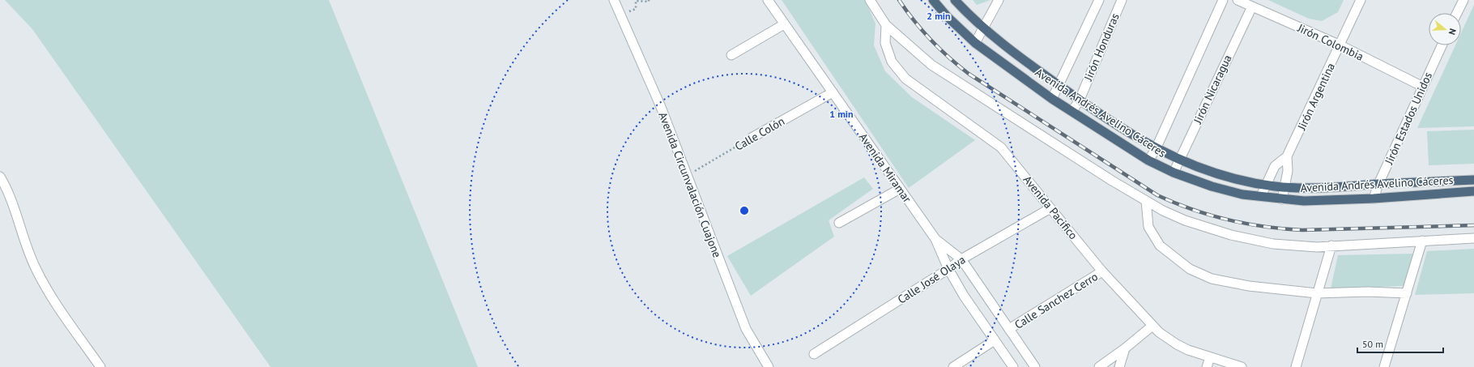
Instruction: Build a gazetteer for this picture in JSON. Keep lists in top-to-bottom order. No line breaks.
{"streets":{"highway":["Avenida Andrés Avelino Cáceres"],"street":["Jirón Colombia","Jirón Honduras","Jirón Nicaragua","Jirón Argentina","Jirón Estados Unidos","Calle Colón","Avenida Miramar","Avenida Circunvalación Cuajone","Avenida Pacifico","Calle José Olaya","Calle Sanchez Cerro"]},"crossings":[["Jirón Colombia","Jirón Nicaragua"],["Jirón Colombia","Jirón Argentina"],["Jirón Colombia","Jirón Estados Unidos"],["Jirón Honduras","Avenida Andrés Avelino Cáceres"],["Jirón Nicaragua","Avenida Andrés Avelino Cáceres"],["Jirón Argentina","Avenida Andrés Avelino Cáceres"],["Avenida Andrés Avelino Cáceres","Jirón Estados Unidos"],["Calle Colón","Avenida Miramar"],["Calle Colón","Avenida Circunvalación Cuajone"],["Avenida Miramar","Calle José Olaya"],["Avenida Miramar","Calle Sanchez Cerro"],["Avenida Pacifico","Calle José Olaya"],["Avenida Pacifico","Calle Sanchez Cerro"]],"scale_bar":"50 m","north":"right","rings":["2 min","1 min"]}
